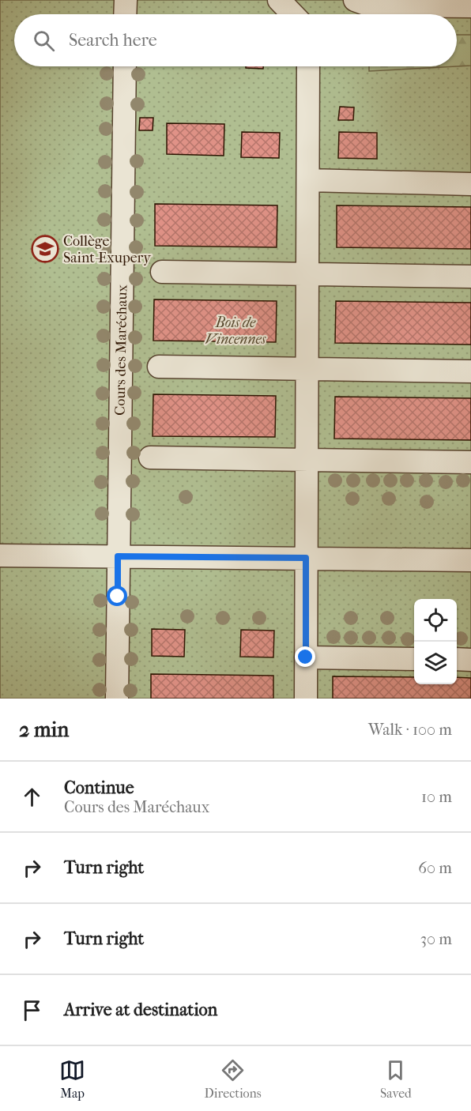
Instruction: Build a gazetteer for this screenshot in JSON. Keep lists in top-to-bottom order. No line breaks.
{"streets":{"street":["Cours des Maréchaux"]},"parks":["Bois de Vincennes"],"places":{"school or university":["Collège Saint-Exupery"]},"page":{"search":"Search here","heading":["2 min","Walk · 100 m"],"list":[["Continue","Cours des Maréchaux","10 m"],["Turn right","60 m"],["Turn right","30 m"],"Arrive at destination"],"nav":["Map","Directions","Saved"]}}
